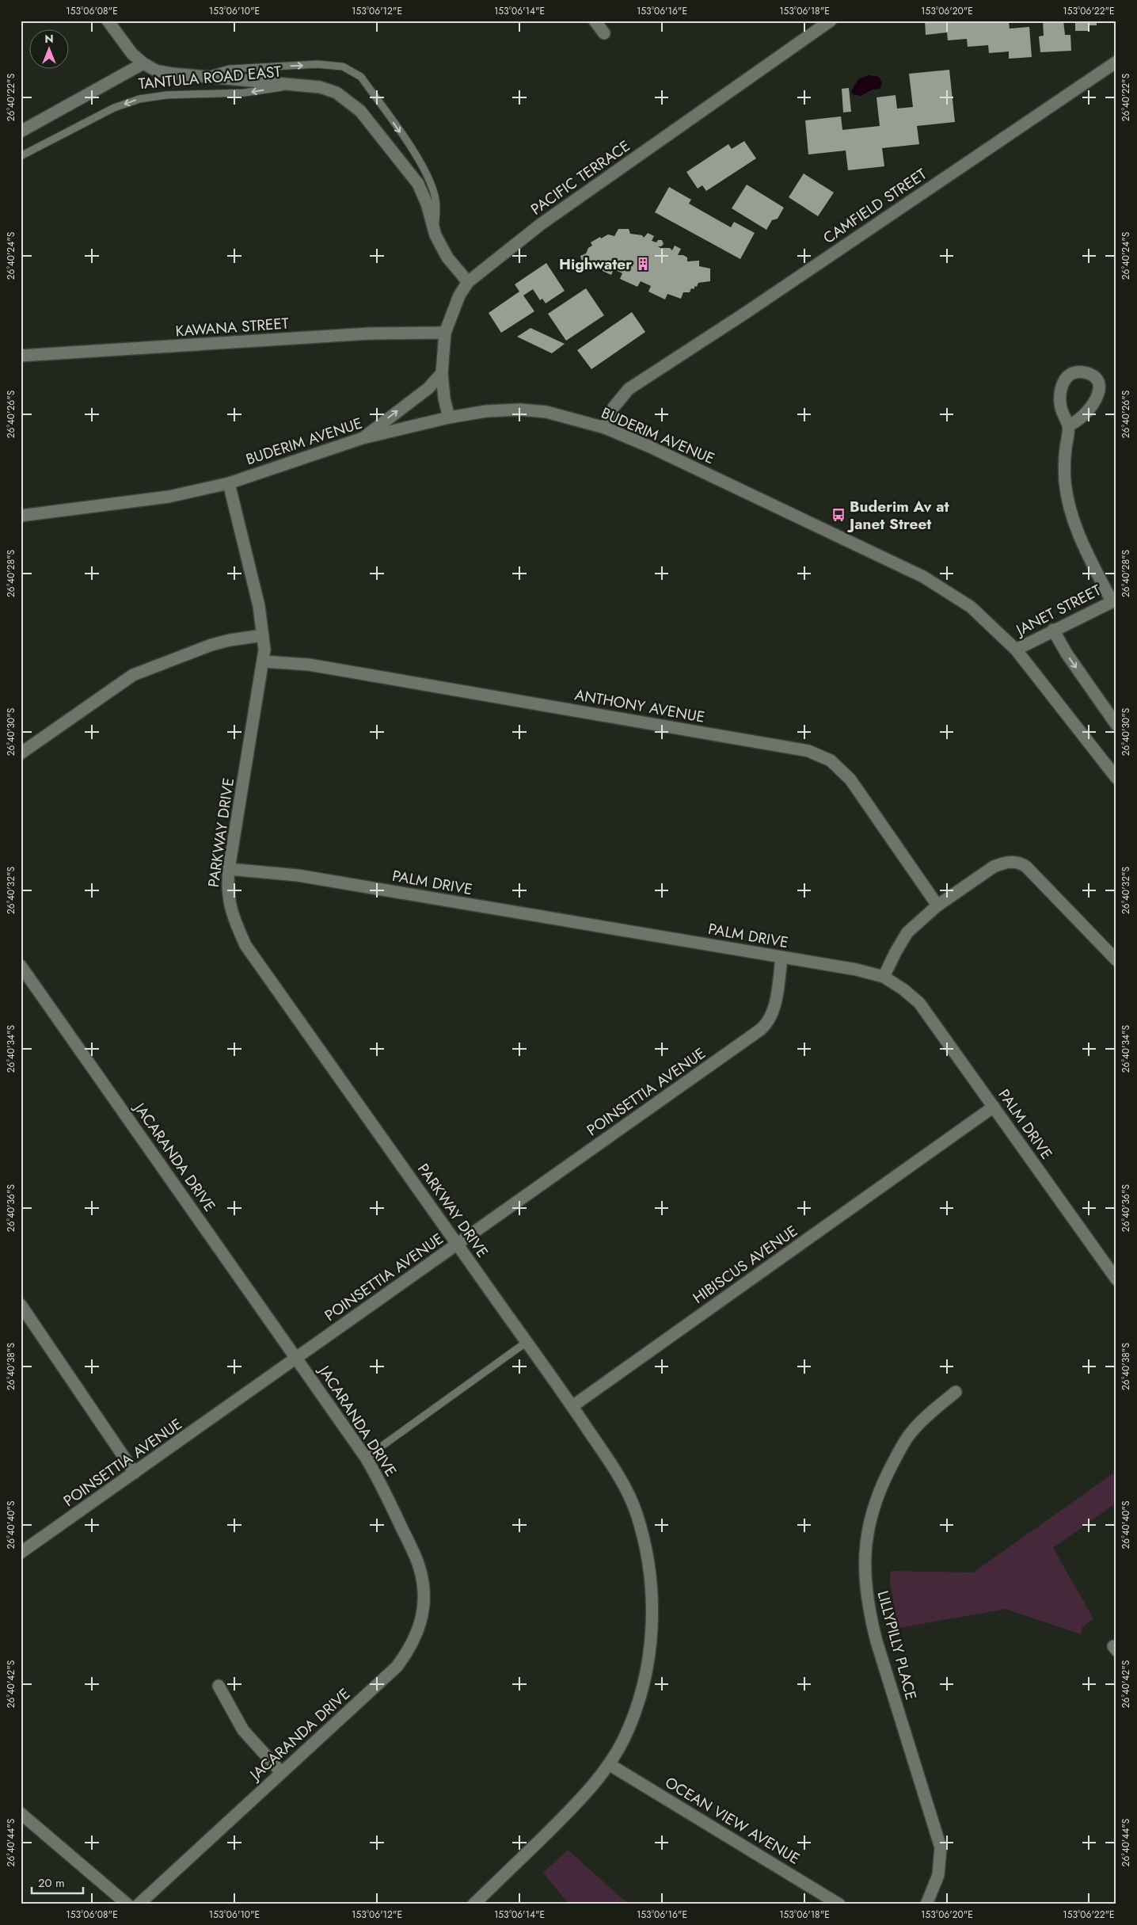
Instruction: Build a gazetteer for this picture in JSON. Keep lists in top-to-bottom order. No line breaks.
{"streets":{"street":["TANTULA ROAD EAST","PACIFIC TERRACE","CAMFIELD STREET","KAWANA STREET","BUDERIM AVENUE","JANET STREET","ANTHONY AVENUE","PARKWAY DRIVE","PALM DRIVE","POINSETTIA AVENUE","JACARANDA DRIVE","HIBISCUS AVENUE","LILLYPILLY PLACE","OCEAN VIEW AVENUE"]},"crossings":[["TANTULA ROAD EAST","PACIFIC TERRACE"],["PACIFIC TERRACE","KAWANA STREET"],["PACIFIC TERRACE","BUDERIM AVENUE"],["CAMFIELD STREET","BUDERIM AVENUE"],["BUDERIM AVENUE","JANET STREET"],["BUDERIM AVENUE","PARKWAY DRIVE"],["ANTHONY AVENUE","PARKWAY DRIVE"],["PARKWAY DRIVE","PALM DRIVE"],["PARKWAY DRIVE","POINSETTIA AVENUE"],["PARKWAY DRIVE","HIBISCUS AVENUE"],["PARKWAY DRIVE","OCEAN VIEW AVENUE"],["PALM DRIVE","POINSETTIA AVENUE"],["PALM DRIVE","HIBISCUS AVENUE"],["POINSETTIA AVENUE","JACARANDA DRIVE"]],"places":{"building":["Highwater"],"bus stop":["Buderim Av at Janet Street"]},"scale_bar":"20 m","north":"top","coordinates":["153°06'08\"E","153°06'10\"E","153°06'12\"E","153°06'14\"E","153°06'16\"E","153°06'18\"E","153°06'20\"E","153°06'22\"E","26°40'22\"S","26°40'24\"S","26°40'26\"S","26°40'28\"S","26°40'30\"S","26°40'32\"S","26°40'34\"S","26°40'36\"S","26°40'38\"S","26°40'40\"S","26°40'42\"S","26°40'44\"S"]}
